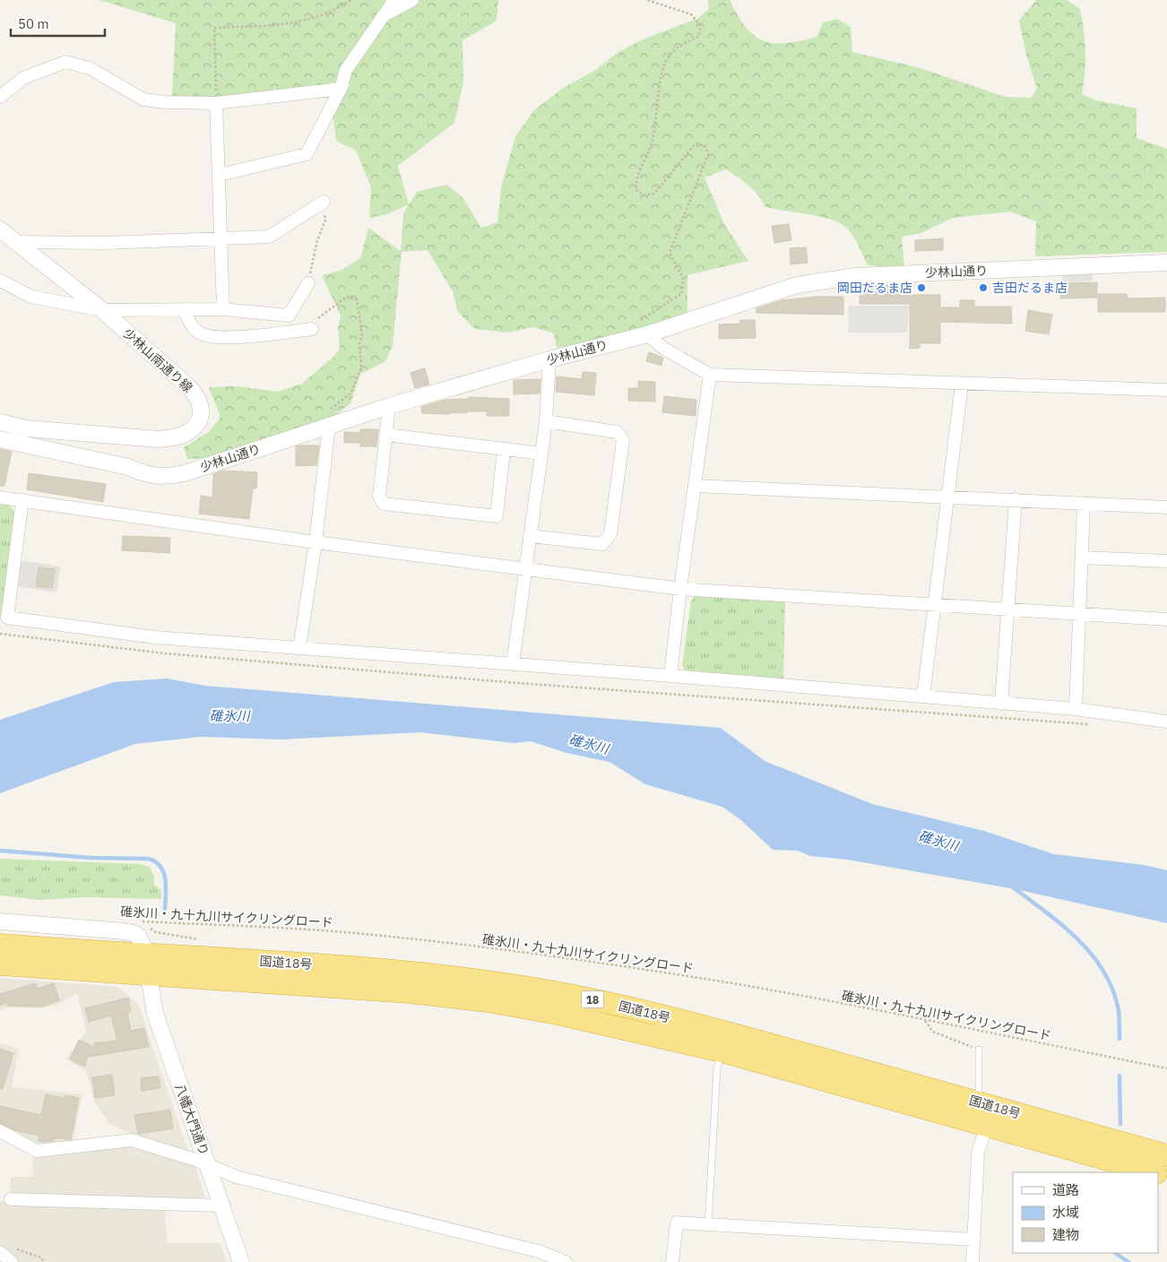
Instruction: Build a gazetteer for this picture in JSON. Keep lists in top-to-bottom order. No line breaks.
{"streets":{"highway":["国道18号","18"],"street":["少林山通り","少林山南通り線","八幡大門通り"],"path":["碓氷川・九十九川サイクリングロード"]},"crossings":[["国道18号","八幡大門通り"]],"water":["碓氷川"],"places":["岡田だるま店","吉田だるま店"],"legend":["道路","水域","建物"],"scale_bar":"50 m"}
